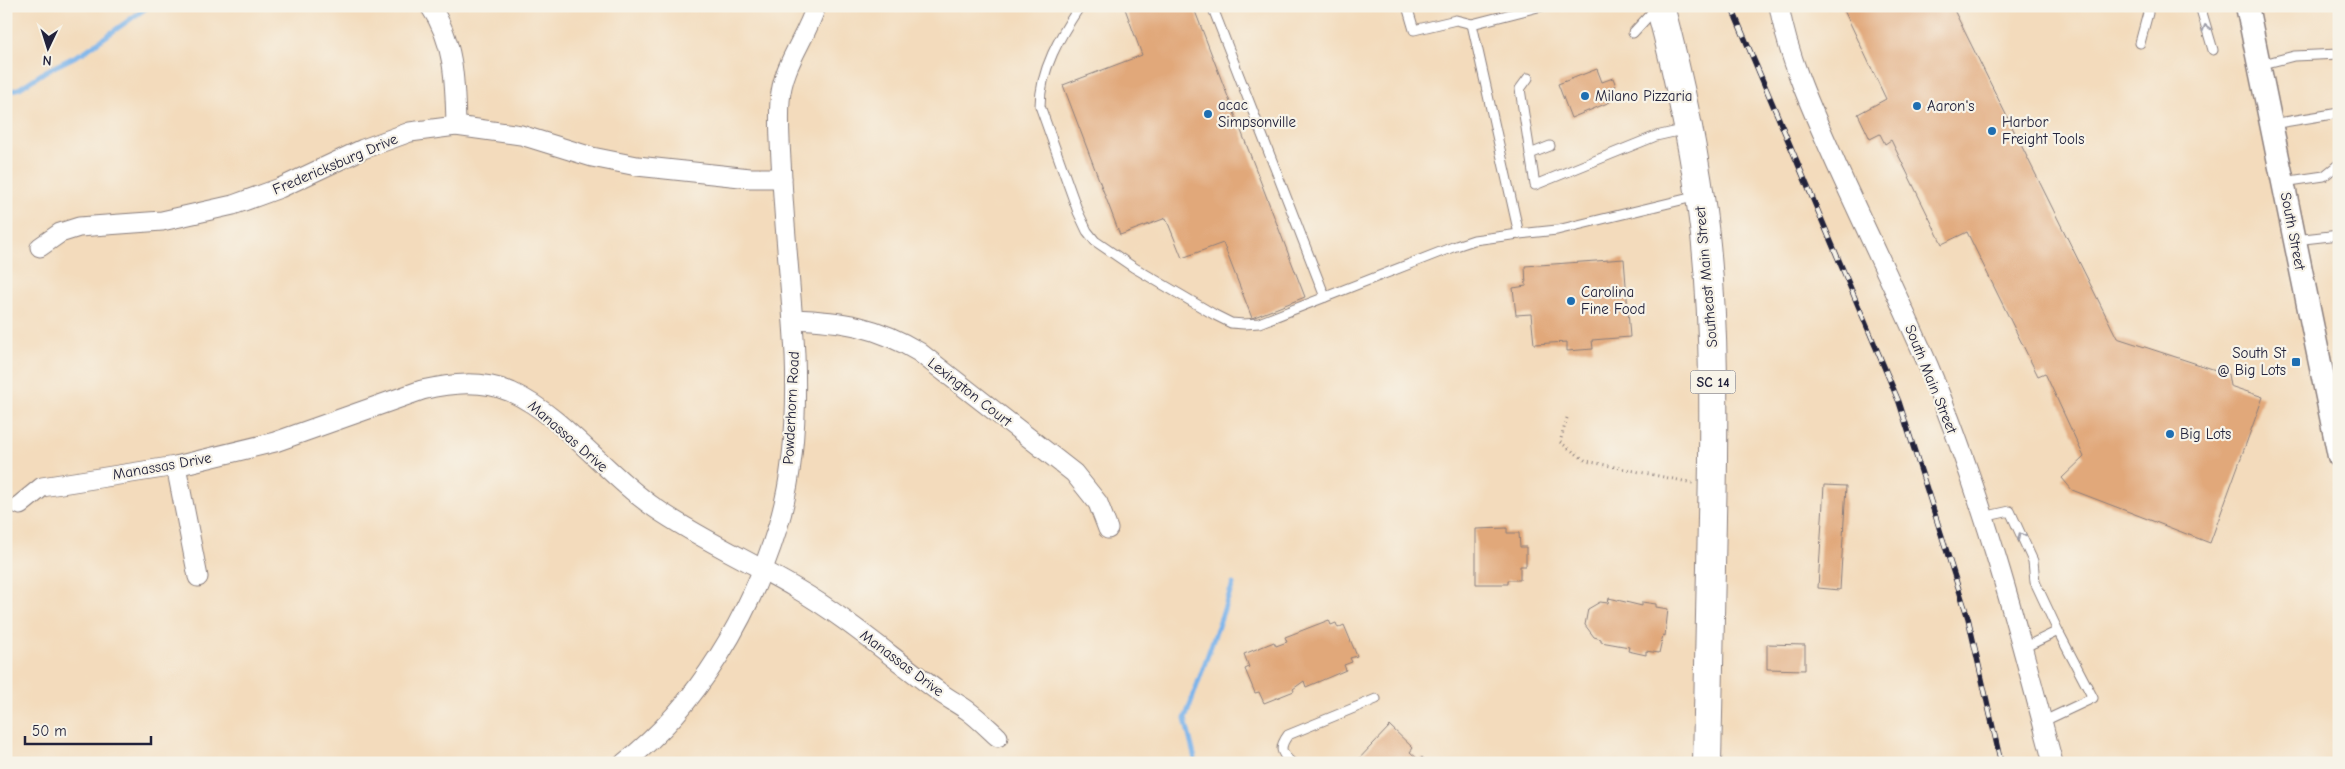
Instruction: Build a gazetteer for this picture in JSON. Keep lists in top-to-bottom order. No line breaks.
{"streets":{"main road":["Southeast Main Street","SC 14"],"street":["Fredericksburg Drive","South Street","South Main Street","Lexington Court","Powderhorn Road","Manassas Drive"]},"crossings":[["Fredericksburg Drive","Powderhorn Road"],["Lexington Court","Powderhorn Road"],["Powderhorn Road","Manassas Drive"]],"places":{"other":["Milano Pizzaria","Aaron's","acac Simpsonville","Harbor Freight Tools","Carolina Fine Food","Big Lots"],"transit":["South St @ Big Lots"]},"scale_bar":"50 m","north":"bottom"}
